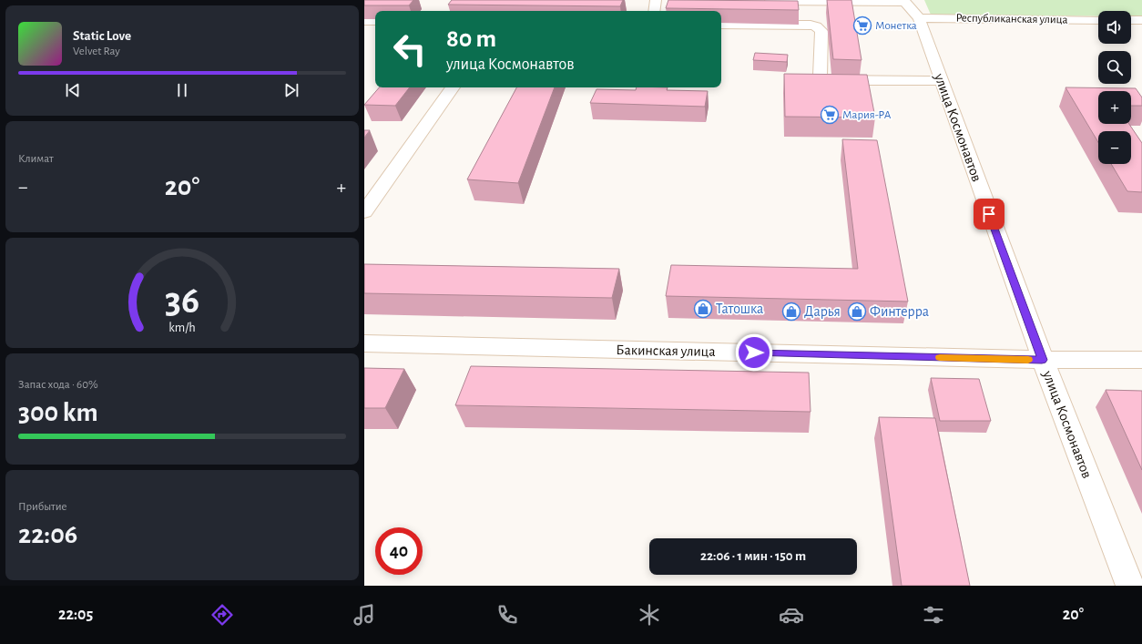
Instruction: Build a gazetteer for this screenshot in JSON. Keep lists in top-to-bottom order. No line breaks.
{"streets":{"street":["Республиканская улица","улица Космонавтов","Бакинская улица"]},"crossings":[["Республиканская улица","улица Космонавтов"],["улица Космонавтов","Бакинская улица"]],"places":{"supermarket":["Монетка","Мария-РА"],"shop":["Татошка","Дарья","Финтерра"]},"page":{"map_buttons":["+","−"],"turn":["80 m","улица Космонавтов"],"song":["Static Love","Velvet Ray"],"tile":["Климат",["Запас хода · 60%","300 km"],["Прибытие","22:06"]],"heat":["−","20°","+"],"limit":"40","trip":"22:06 · 1 мин · 150 m","tabs":["22:05","20°"],"gauge":["36","km/h"]}}
